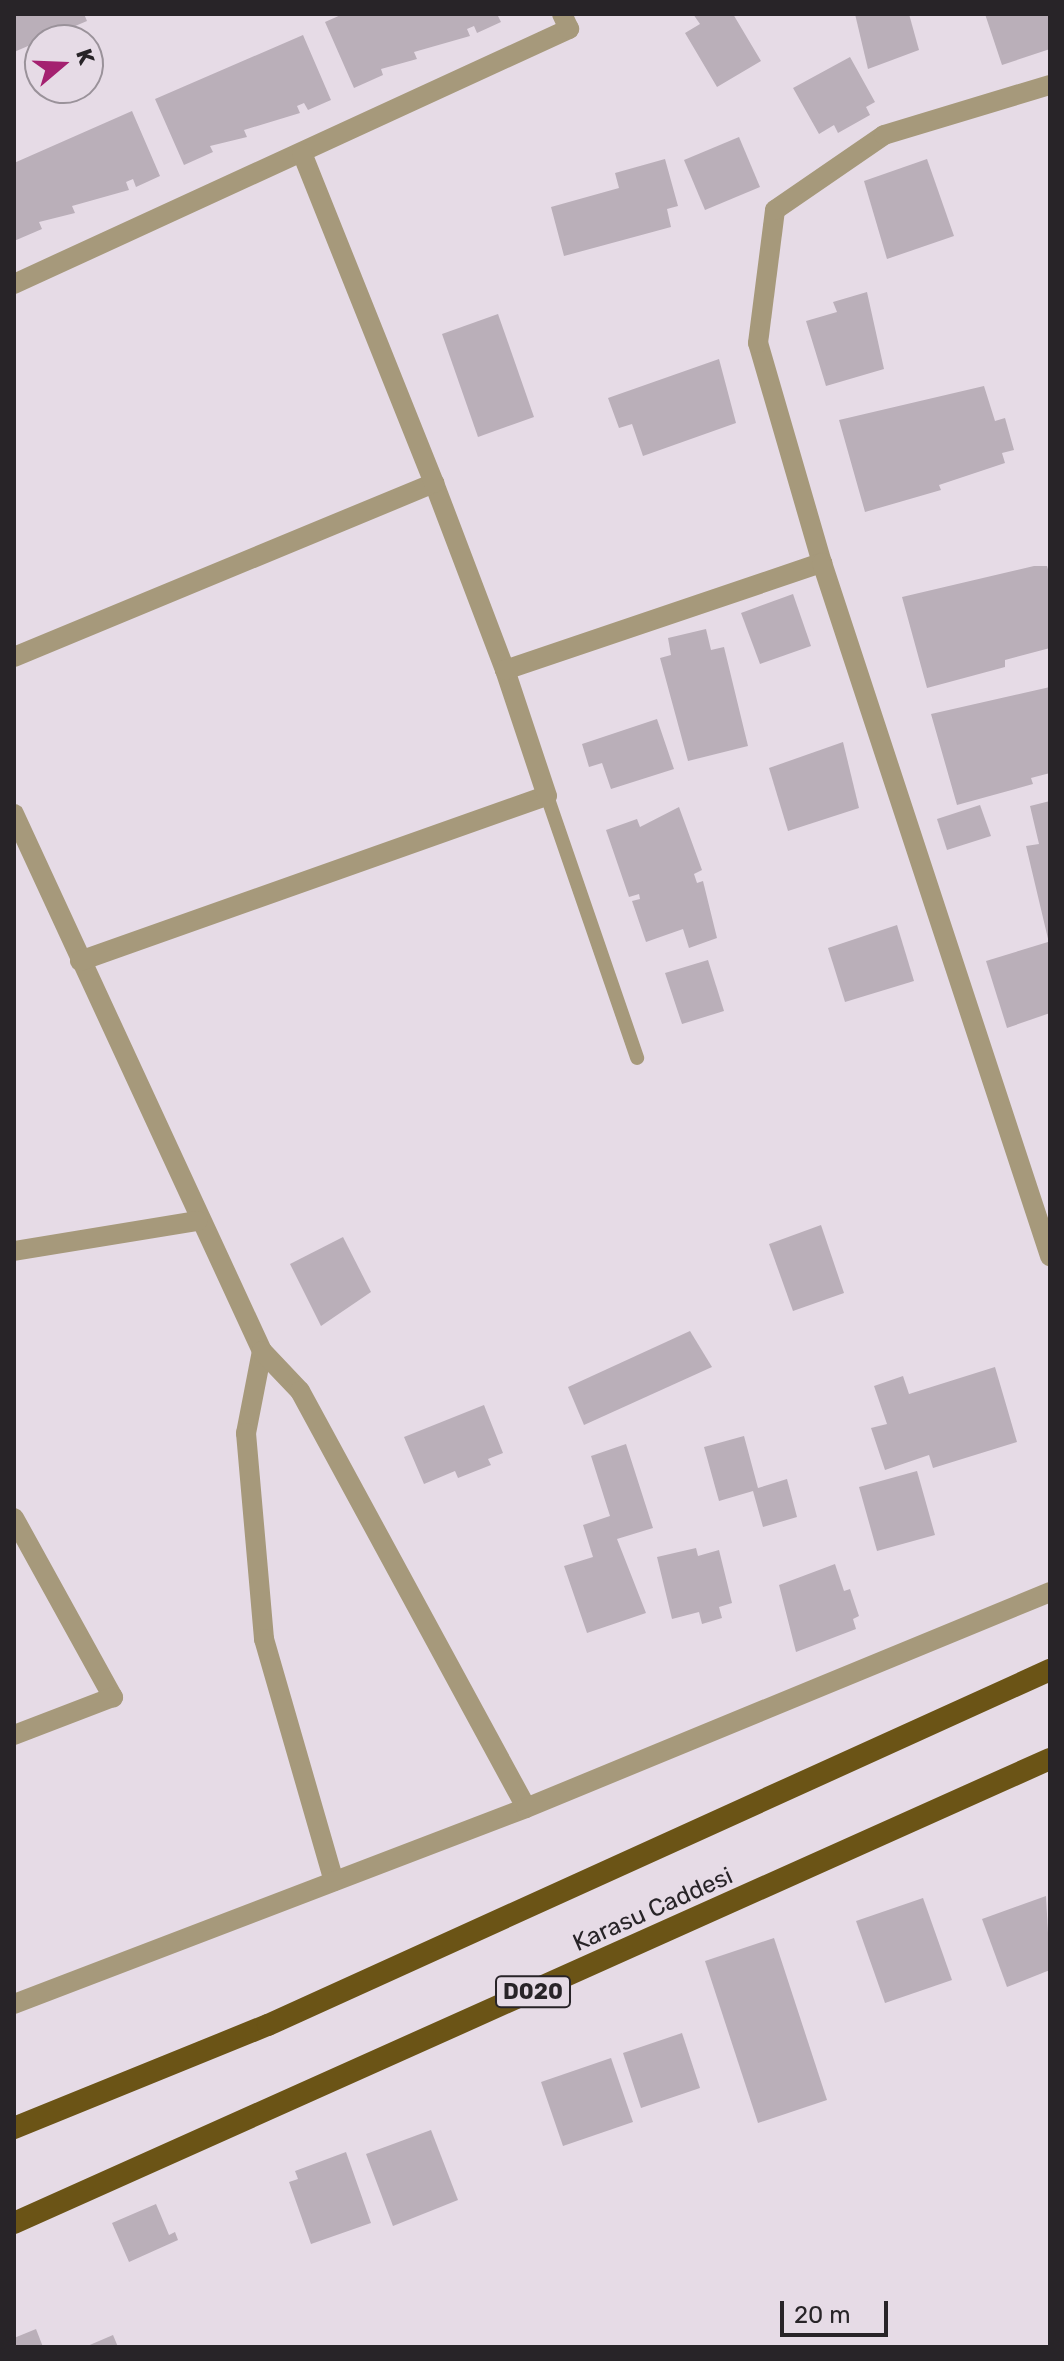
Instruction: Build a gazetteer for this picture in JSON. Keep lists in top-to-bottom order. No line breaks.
{"streets":{"highway":["Karasu Caddesi","D020"]},"scale_bar":"20 m","north":"right"}
